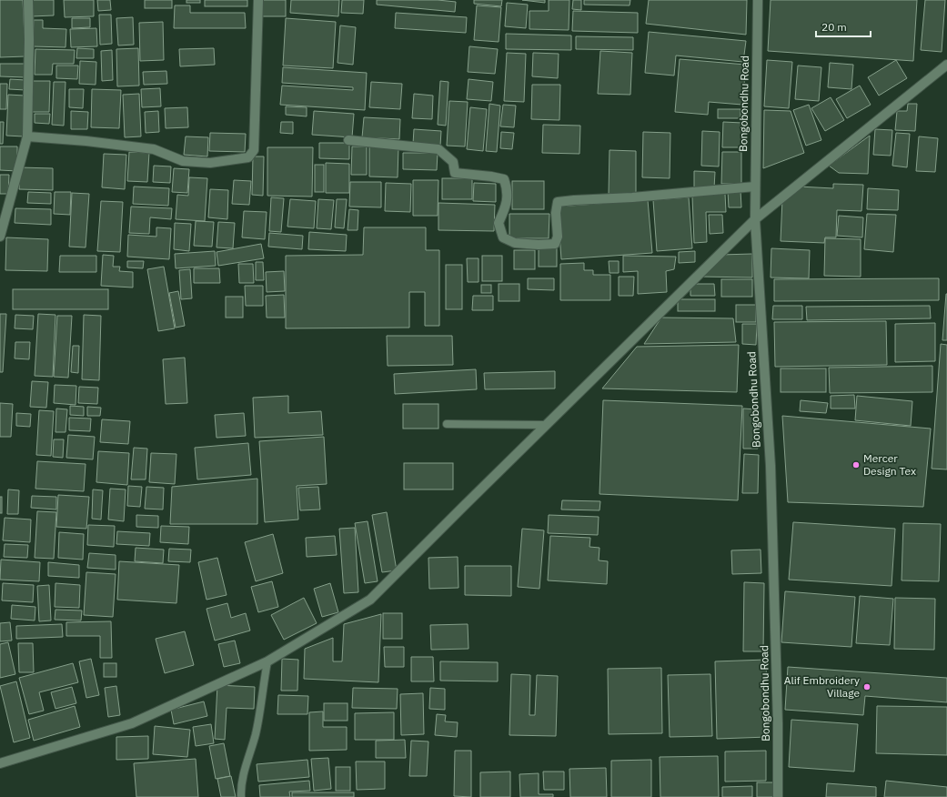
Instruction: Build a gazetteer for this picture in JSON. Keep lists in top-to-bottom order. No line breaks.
{"streets":{"street":["Bongobondhu Road"]},"places":["Mercer Design Tex","Alif Embroidery Village"],"scale_bar":"20 m"}
